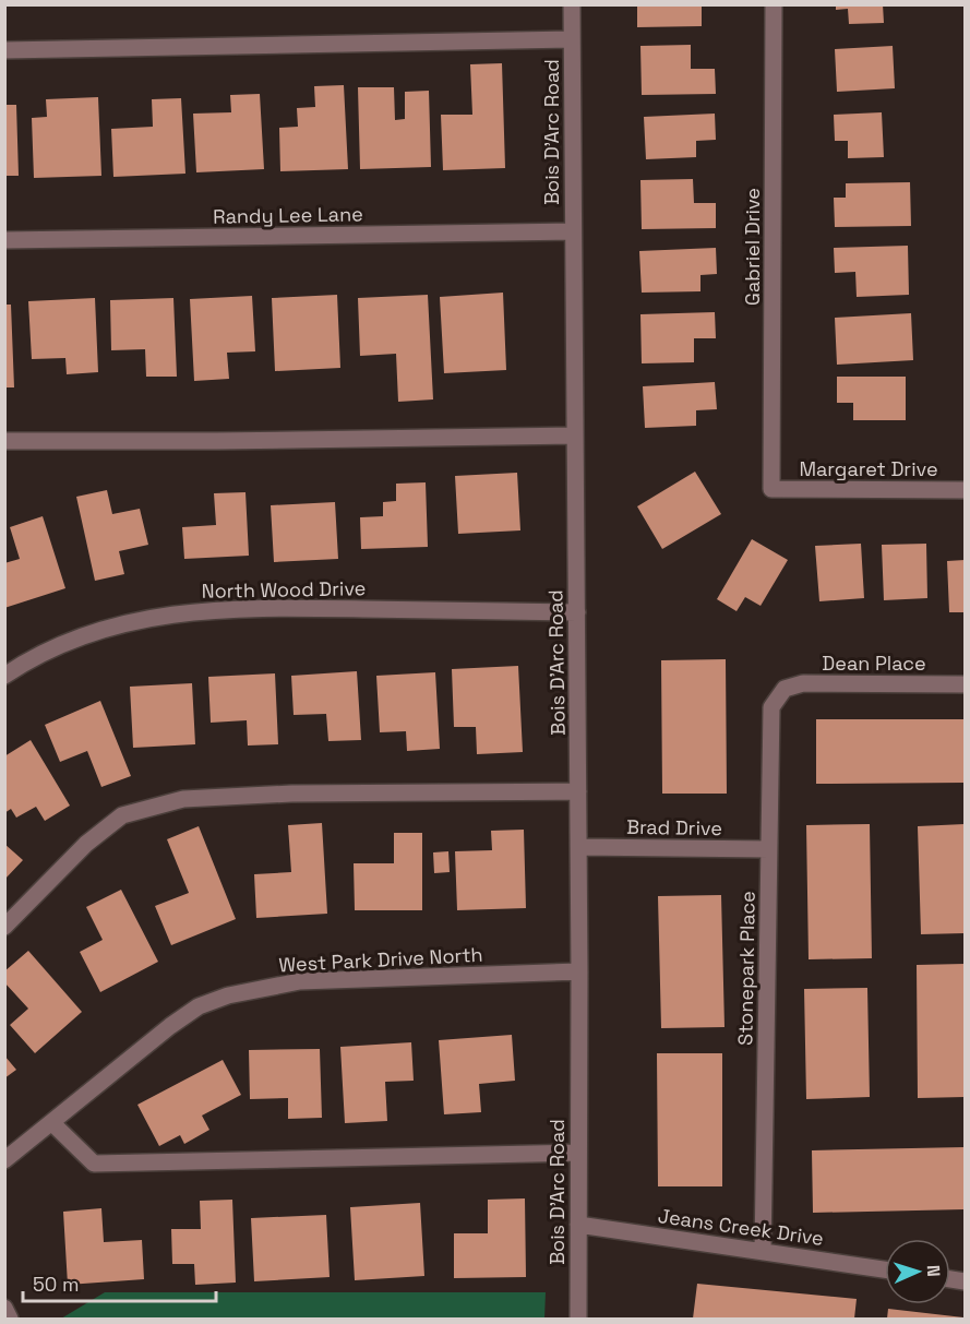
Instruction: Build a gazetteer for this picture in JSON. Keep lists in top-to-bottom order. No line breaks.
{"streets":{"street":["Bois D'Arc Road","Randy Lee Lane","Gabriel Drive","Margaret Drive","North Wood Drive","Dean Place","Brad Drive","West Park Drive North","Stonepark Place","Jeans Creek Drive"]},"crossings":[["Bois D'Arc Road","Randy Lee Lane"],["Bois D'Arc Road","North Wood Drive"],["Bois D'Arc Road","Brad Drive"],["Bois D'Arc Road","West Park Drive North"],["Bois D'Arc Road","Jeans Creek Drive"],["Gabriel Drive","Margaret Drive"],["Dean Place","Stonepark Place"],["Brad Drive","Stonepark Place"],["Stonepark Place","Jeans Creek Drive"]],"scale_bar":"50 m","north":"right"}
